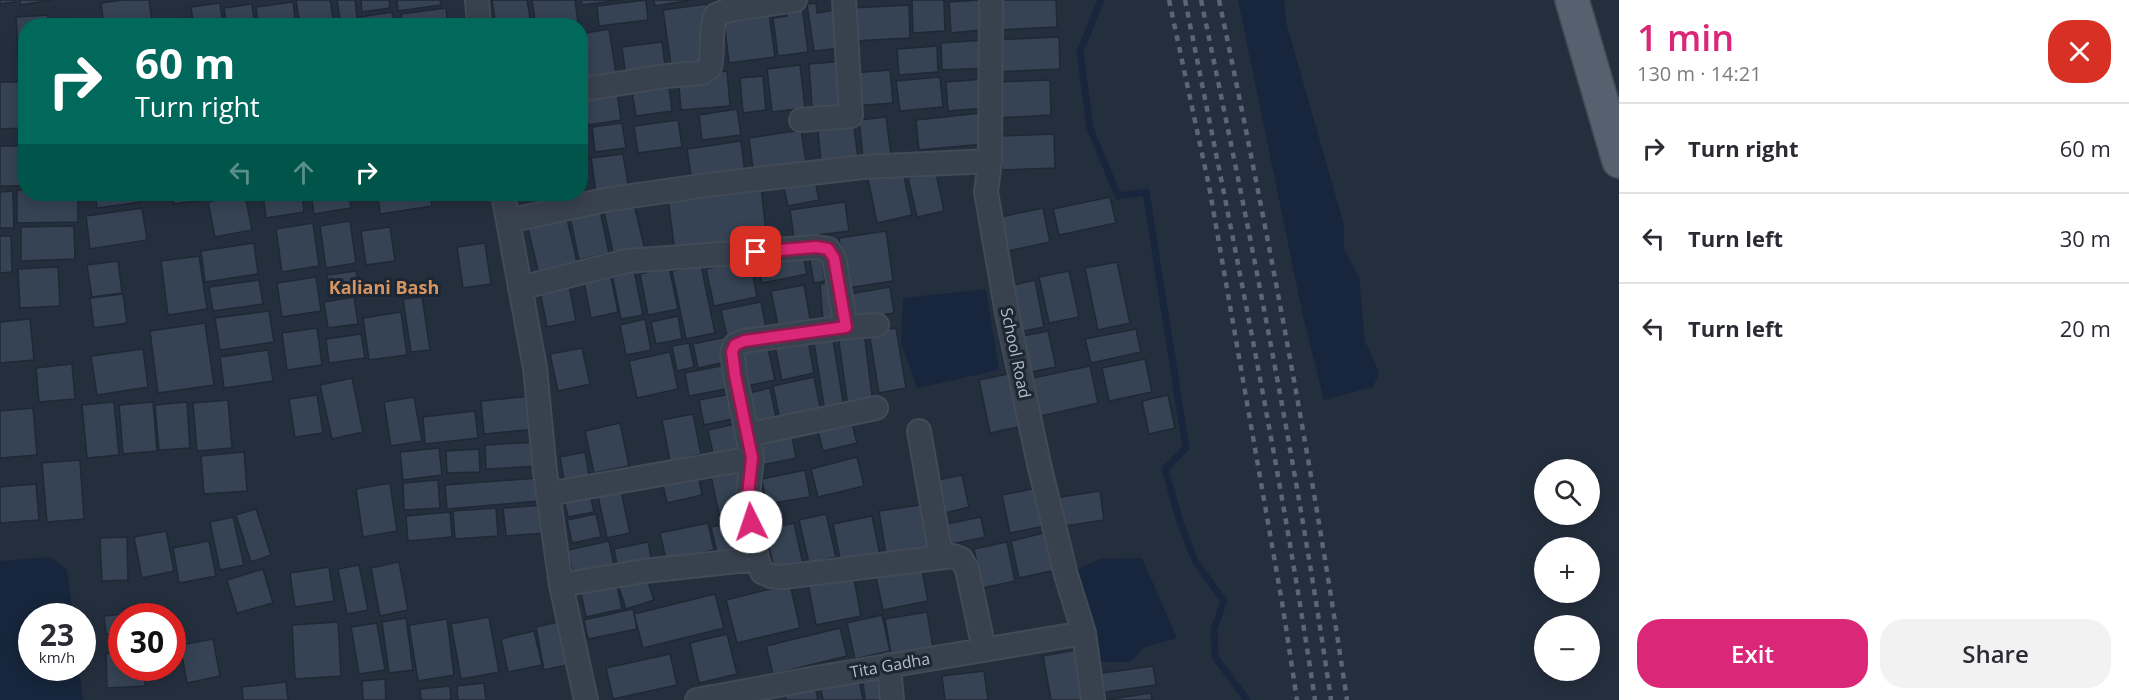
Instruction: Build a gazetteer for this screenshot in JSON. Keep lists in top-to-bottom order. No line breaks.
{"streets":{"street":["School Road","Tita Gadha"]},"crossings":[["School Road","Tita Gadha"]],"districts":["Kaliani Bash"],"page":{"heading":["1 min","130 m · 14:21"],"turn":["60 m","Turn right"],"list":[{"name":"Turn right","value":"60 m"},{"name":"Turn left","value":"30 m"},{"name":"Turn left","value":"20 m"}],"map_buttons":["+","−"],"speed":"23 km/h","limit":"30","buttons":["Exit","Share"]}}
